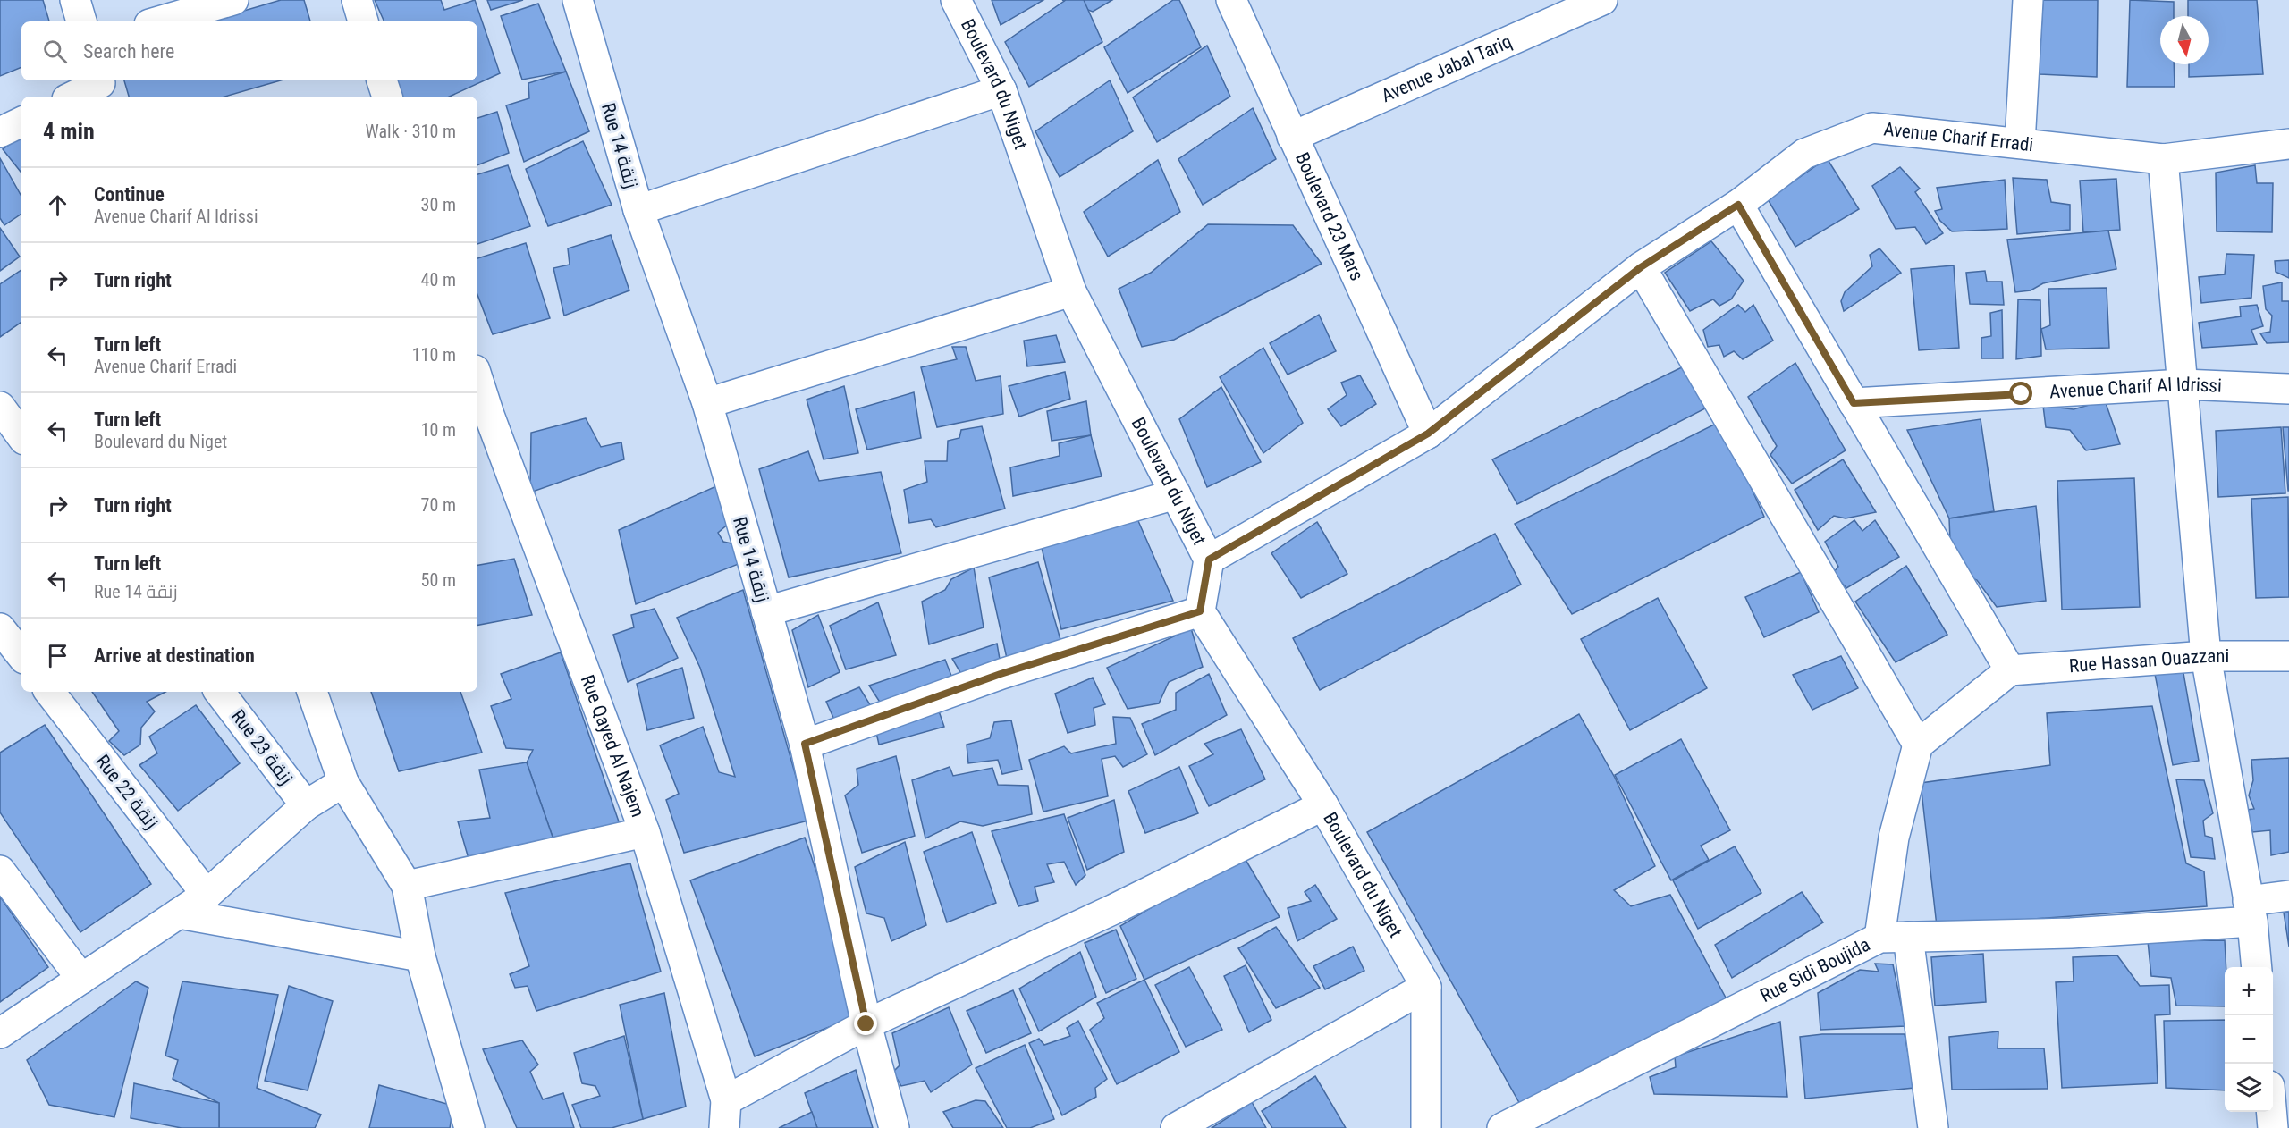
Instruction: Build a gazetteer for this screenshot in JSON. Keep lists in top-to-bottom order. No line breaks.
{"streets":{"street":["Avenue Jabal Tariq","Boulevard du Niget","Avenue Charif Erradi","Rue 14 زنقة","Boulevard 23 Mars","Avenue Charif Al Idrissi","Rue Hassan Ouazzani","Rue Qayed Al Najem","Rue 23 زنقة","Rue 22 زنقة","Rue Sidi Boujida"]},"crossings":[["Avenue Jabal Tariq","Boulevard 23 Mars"],["Boulevard du Niget","Avenue Charif Erradi"],["Avenue Charif Erradi","Boulevard 23 Mars"]],"north":"bottom","page":{"search":"Search here","heading":["4 min","Walk · 310 m"],"list":[["Continue","Avenue Charif Al Idrissi","30 m"],["Turn right","40 m"],["Turn left","Avenue Charif Erradi","110 m"],["Turn left","Boulevard du Niget","10 m"],["Turn right","70 m"],["Turn left","Rue 14 زنقة","50 m"],"Arrive at destination"],"map_buttons":["+","−"]}}
